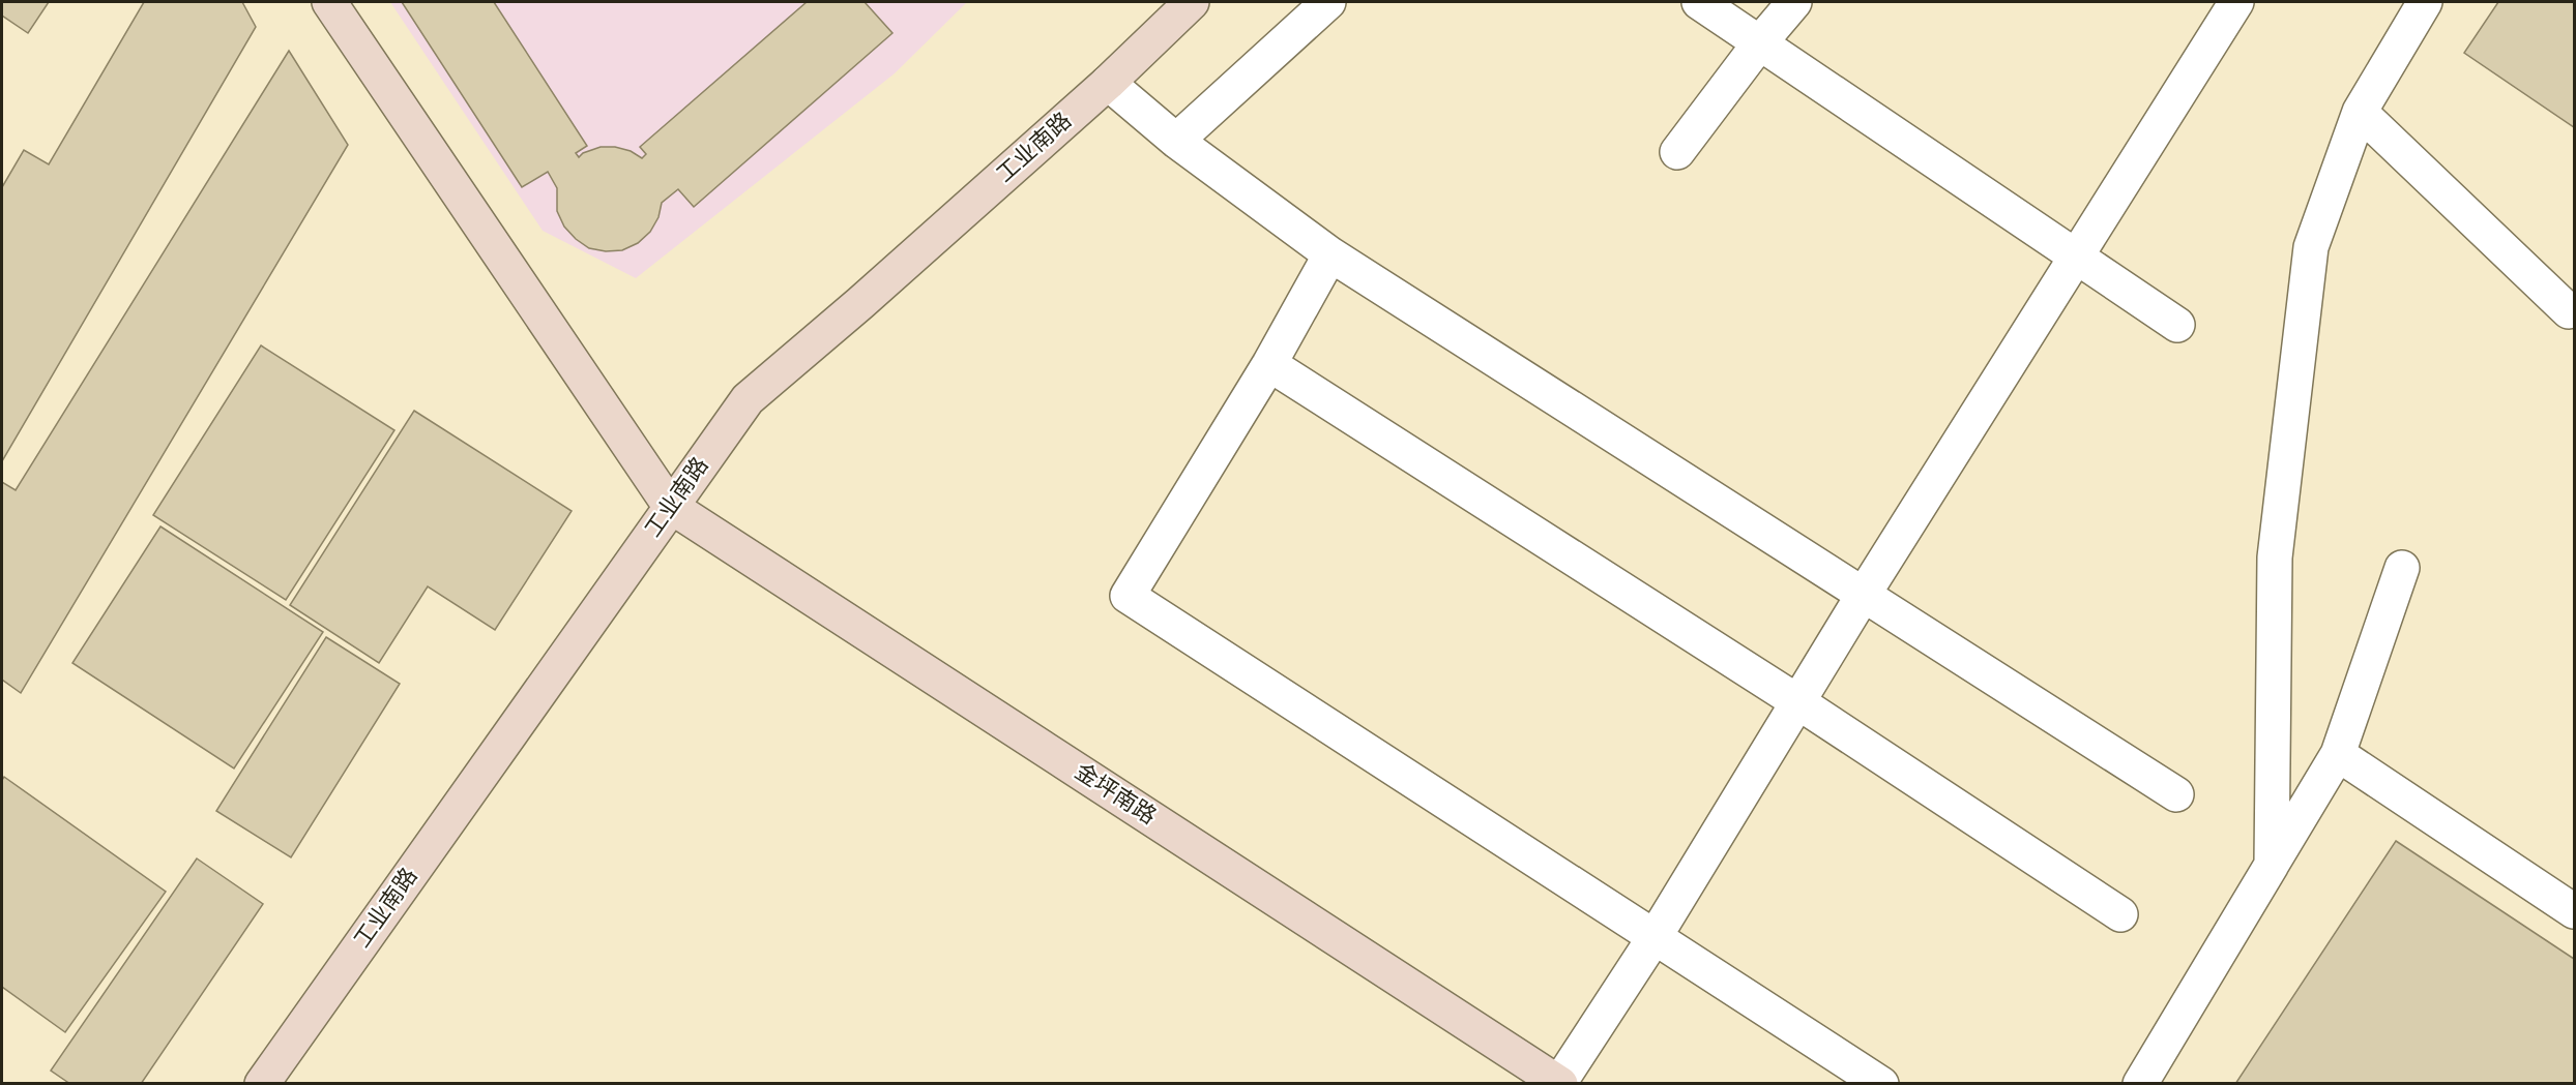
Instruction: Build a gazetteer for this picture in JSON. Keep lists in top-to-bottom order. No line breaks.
{"streets":{"street":["工业南路","金坪南路"]},"crossings":[["工业南路","金坪南路"]]}
